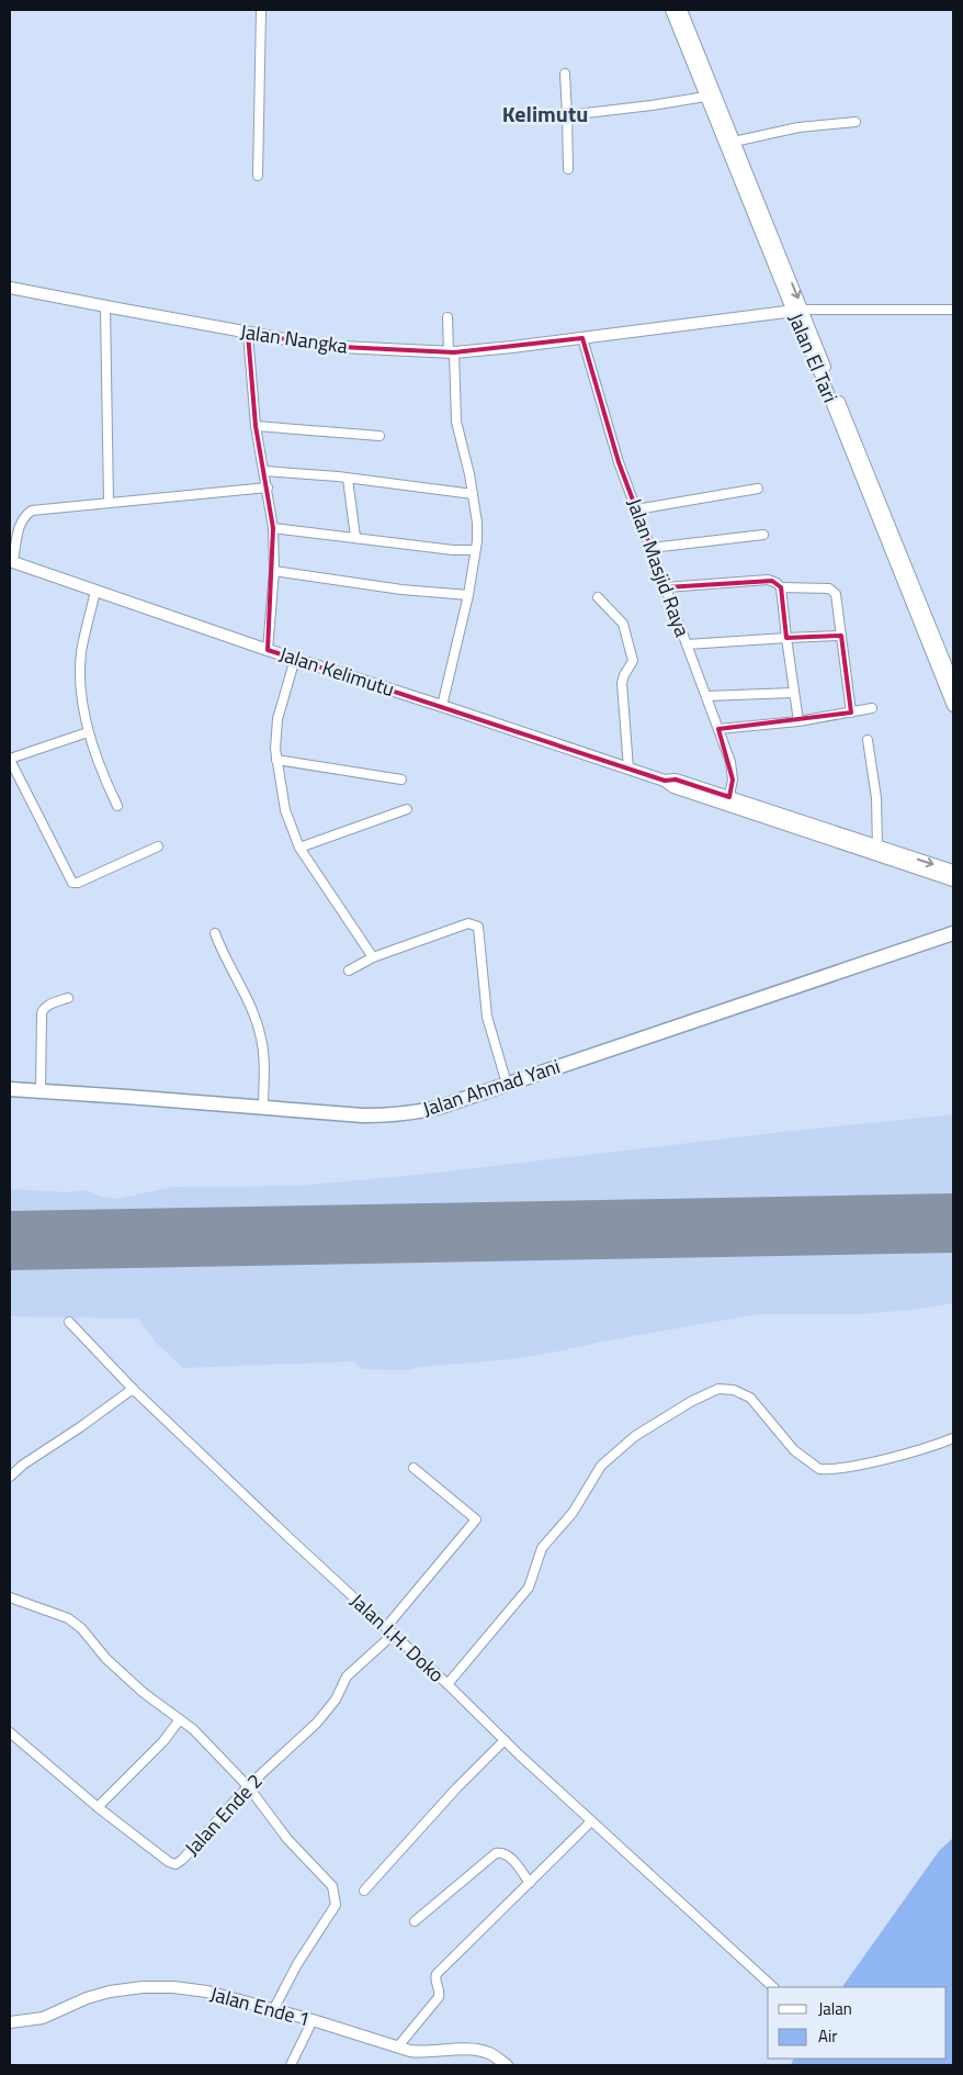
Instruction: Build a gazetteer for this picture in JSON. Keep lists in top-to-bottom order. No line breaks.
{"streets":{"highway":["Jalan Ahmad Yani"],"street":["Jalan Nangka","Jalan El Tari","Jalan Masjid Raya","Jalan Kelimutu","Jalan I.H. Doko","Jalan Ende 2","Jalan Ende 1"]},"crossings":[["Jalan Nangka","Jalan El Tari"],["Jalan Nangka","Jalan Masjid Raya"],["Jalan Masjid Raya","Jalan Kelimutu"],["Jalan I.H. Doko","Jalan Ende 2"]],"districts":["Kelimutu"],"legend":["Jalan","Air"]}
